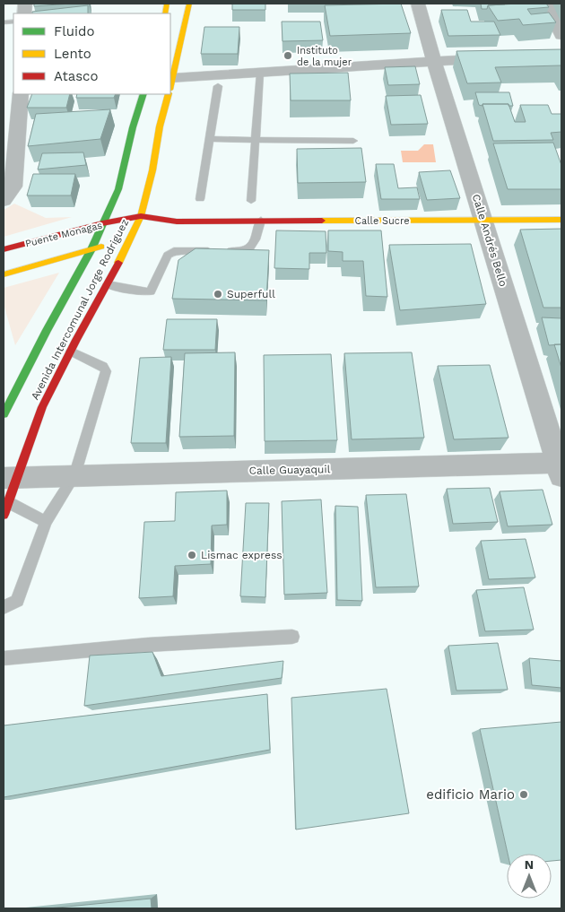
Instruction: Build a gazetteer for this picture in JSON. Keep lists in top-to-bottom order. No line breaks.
{"streets":{"main road":["Calle Sucre","Puente Monagas","Avenida Intercomunal Jorge Rodriguez"],"street":["Calle Andrés Bello","Calle Guayaquil"]},"crossings":[["Calle Sucre","Puente Monagas"],["Calle Sucre","Calle Andrés Bello"],["Puente Monagas","Avenida Intercomunal Jorge Rodriguez"],["Calle Andrés Bello","Calle Guayaquil"],["Avenida Intercomunal Jorge Rodriguez","Calle Guayaquil"]],"places":["Instituto de la mujer","Superfull","Lismac express","edificio Mario"],"legend":["Fluido","Lento","Atasco"],"north":"top"}
